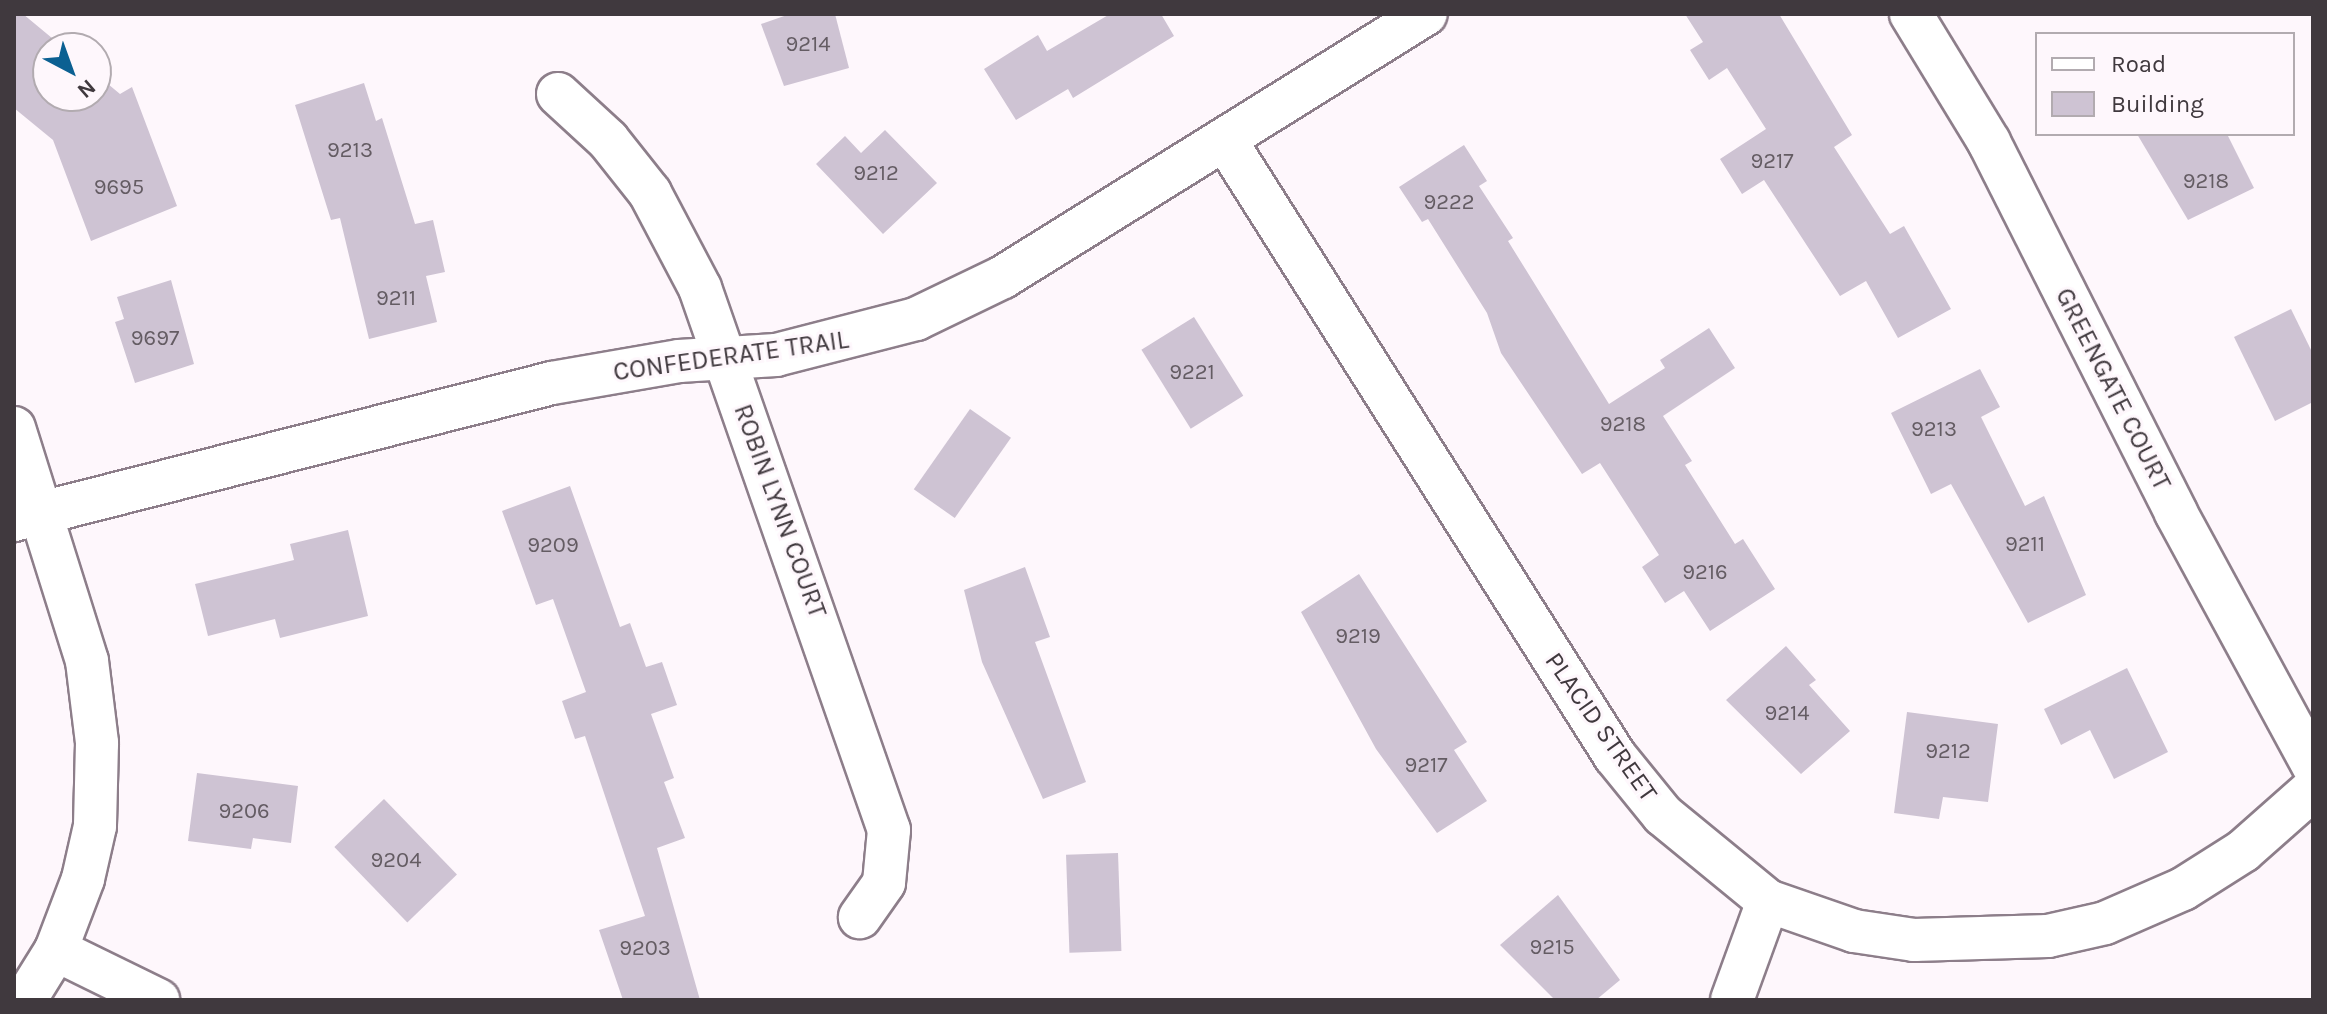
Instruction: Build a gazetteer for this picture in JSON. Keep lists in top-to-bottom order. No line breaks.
{"streets":{"street":["CONFEDERATE TRAIL","GREENGATE COURT","ROBIN LYNN COURT","PLACID STREET"]},"crossings":[["CONFEDERATE TRAIL","ROBIN LYNN COURT"],["CONFEDERATE TRAIL","PLACID STREET"]],"house_numbers":["9214","9213","9217","9212","9218","9695","9222","9211","9697","9221","9218","9213","9211","9209","9216","9219","9214","9212","9217","9206","9204","9215","9203"],"legend":["Road","Building"],"north":"bottom right"}
